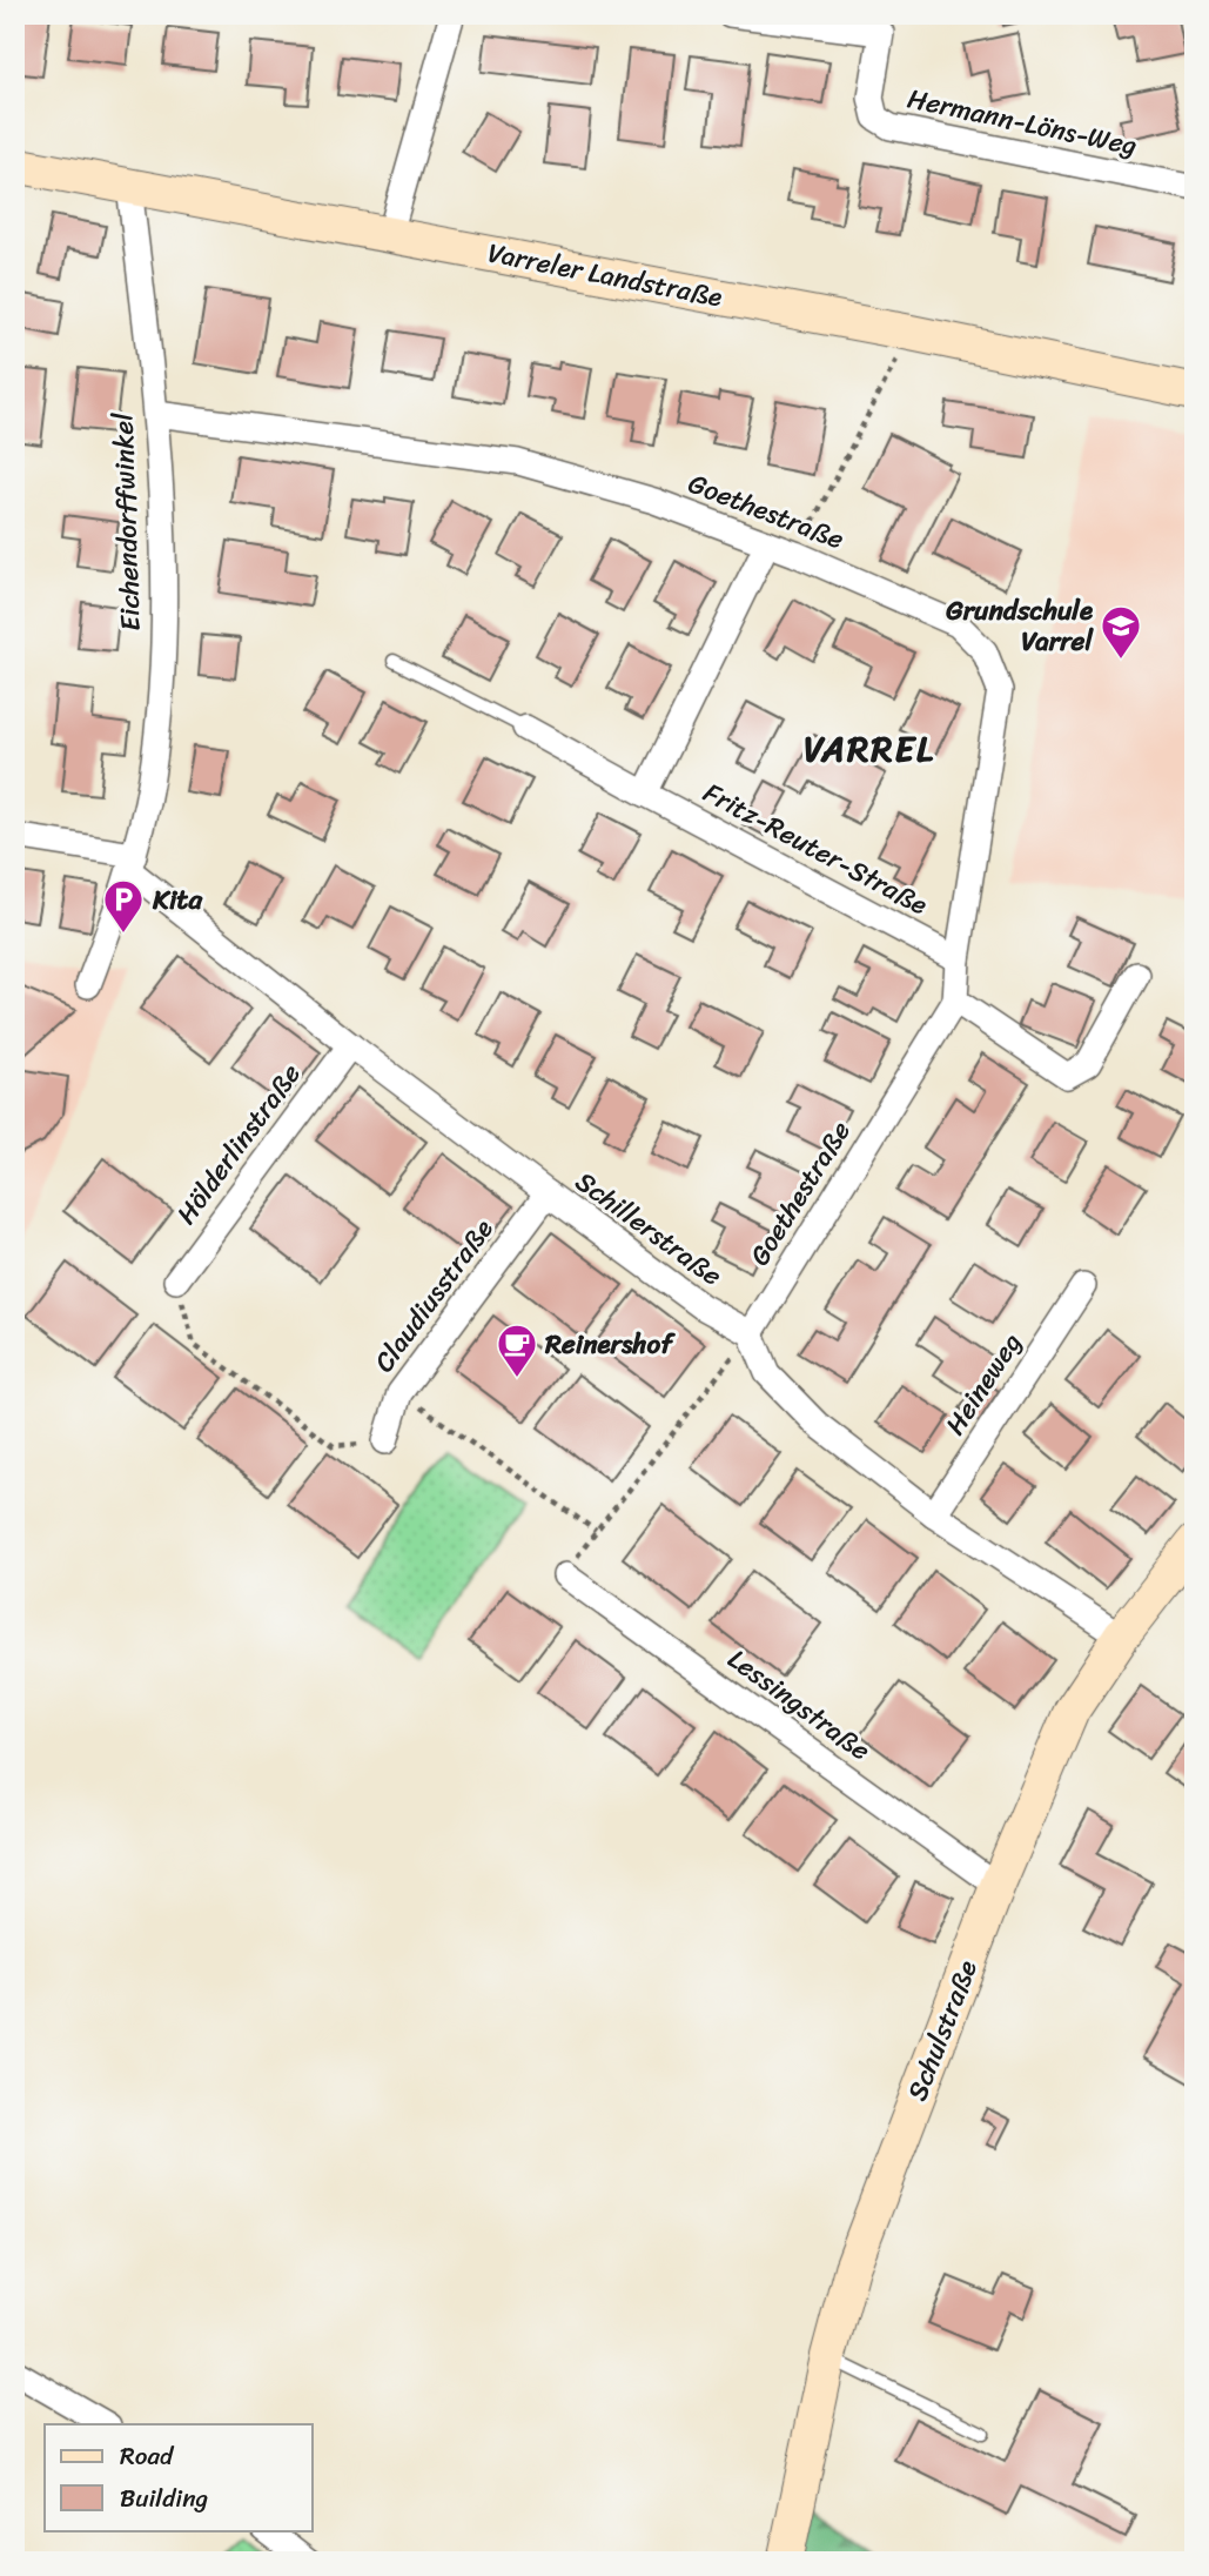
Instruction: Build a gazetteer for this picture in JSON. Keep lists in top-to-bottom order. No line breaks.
{"streets":{"main road":["Varreler Landstraße","Schulstraße"],"street":["Hermann-Löns-Weg","Goethestraße","Eichendorffwinkel","Fritz-Reuter-Straße","Hölderlinstraße","Schillerstraße","Claudiusstraße","Heineweg","Lessingstraße"]},"crossings":[["Varreler Landstraße","Eichendorffwinkel"],["Goethestraße","Eichendorffwinkel"],["Goethestraße","Fritz-Reuter-Straße"],["Goethestraße","Schillerstraße"],["Eichendorffwinkel","Schillerstraße"],["Hölderlinstraße","Schillerstraße"],["Schillerstraße","Claudiusstraße"],["Lessingstraße","Schulstraße"]],"districts":["VARREL"],"places":{"school or university":["Grundschule Varrel"],"parking":["Kita"],"cafe":["Reinershof"]},"legend":["Road","Building"]}
